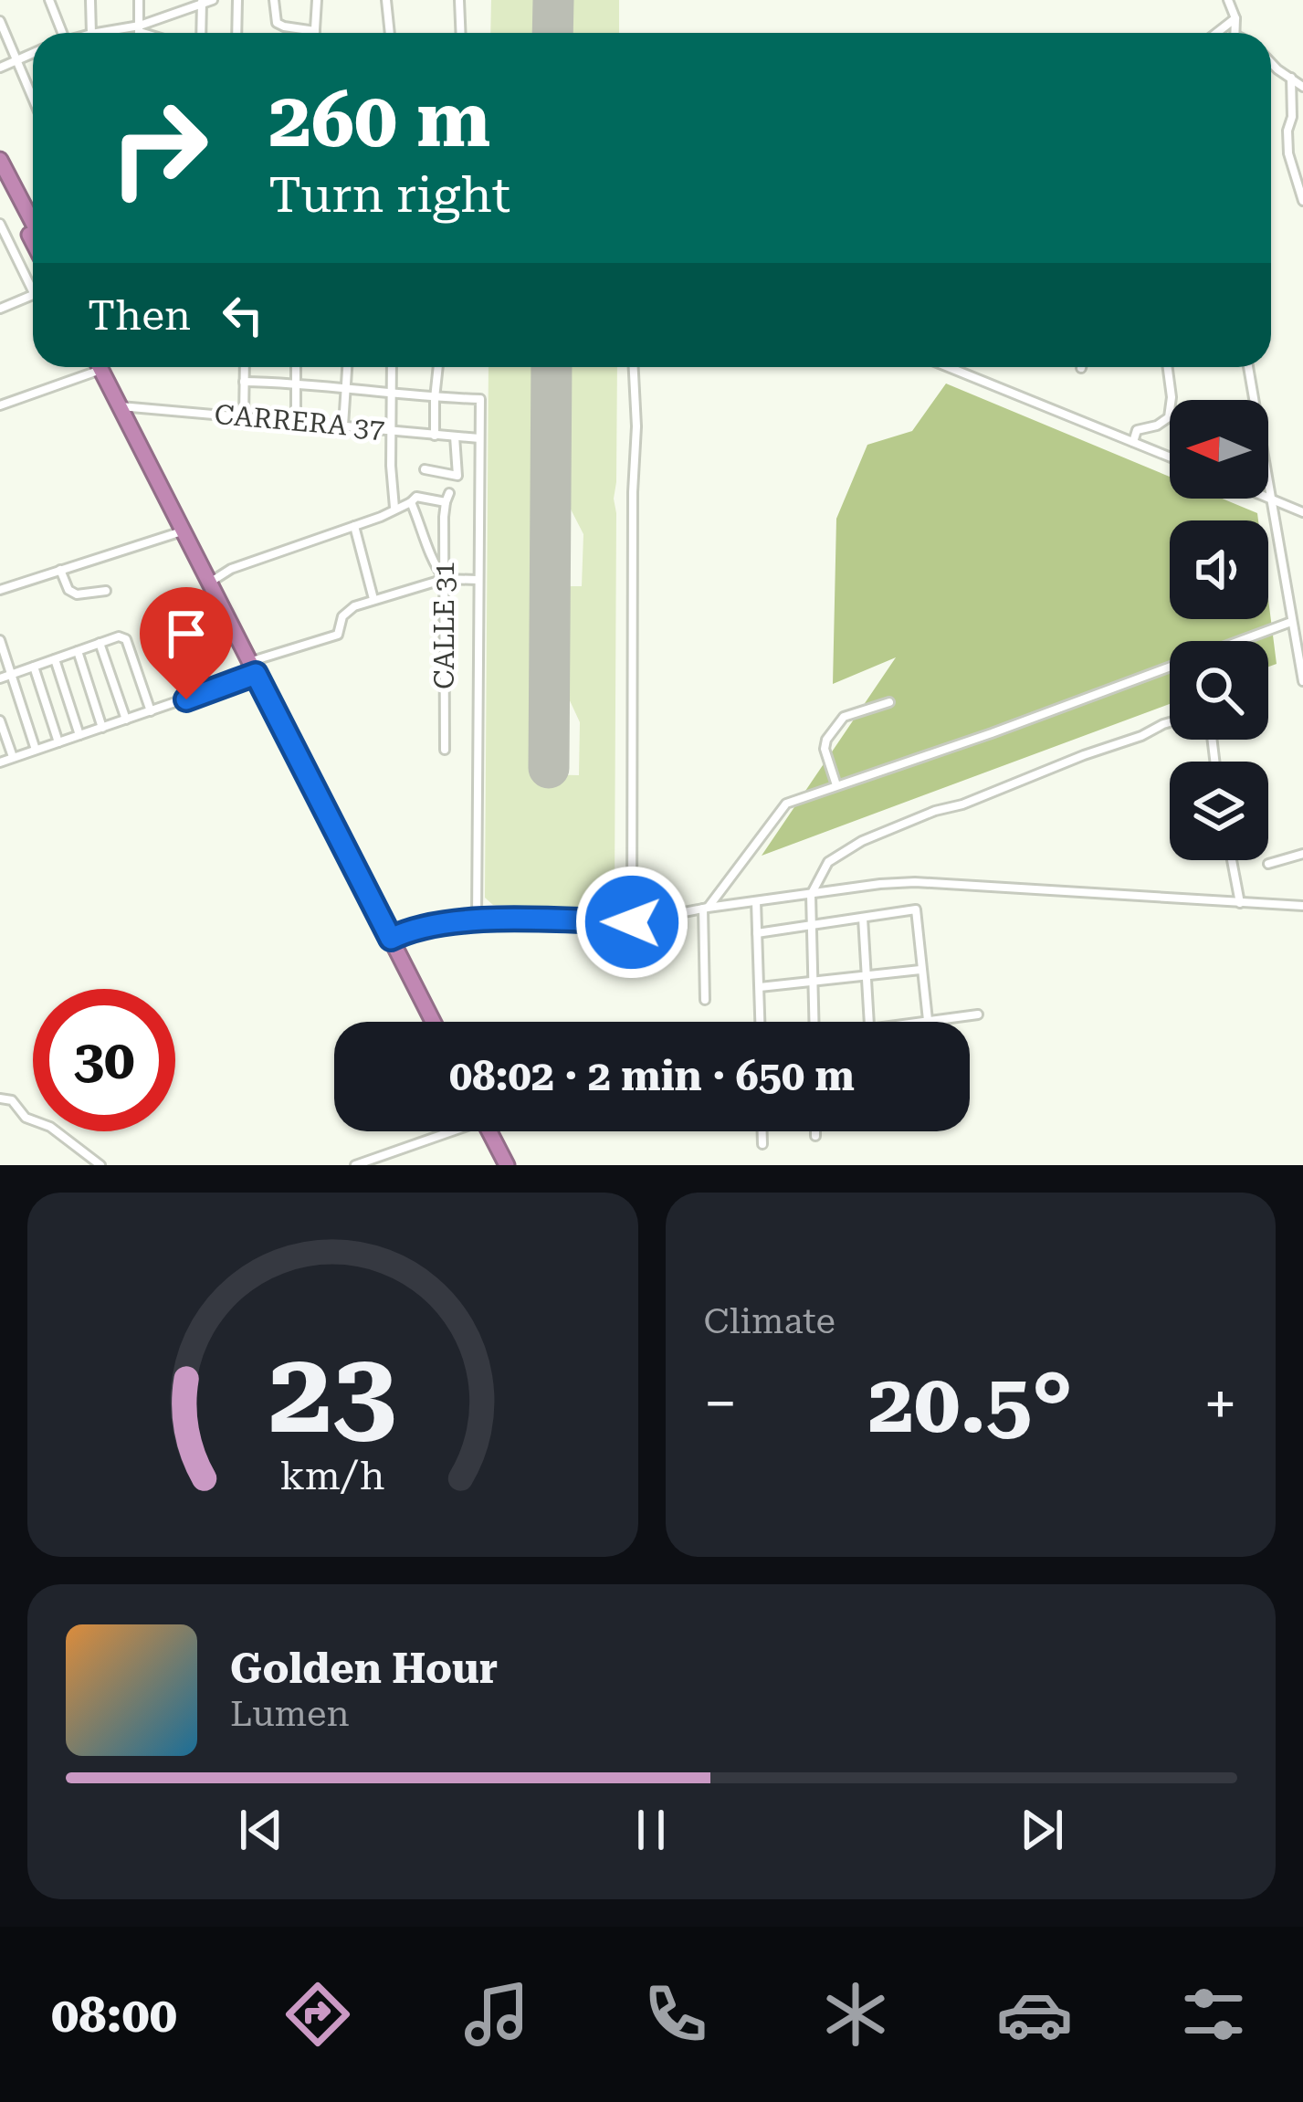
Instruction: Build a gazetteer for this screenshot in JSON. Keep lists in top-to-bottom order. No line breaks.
{"streets":{"street":["CARRERA 37","CALLE 31"]},"north":"left","page":{"turn":["260 m","Turn right"],"then":"Then","limit":"30","trip":"08:02 · 2 min · 650 m","tile":"Climate","heat":["−","20.5°","+"],"song":["Golden Hour","Lumen"],"tabs":"08:00","gauge":["23","km/h"]}}
